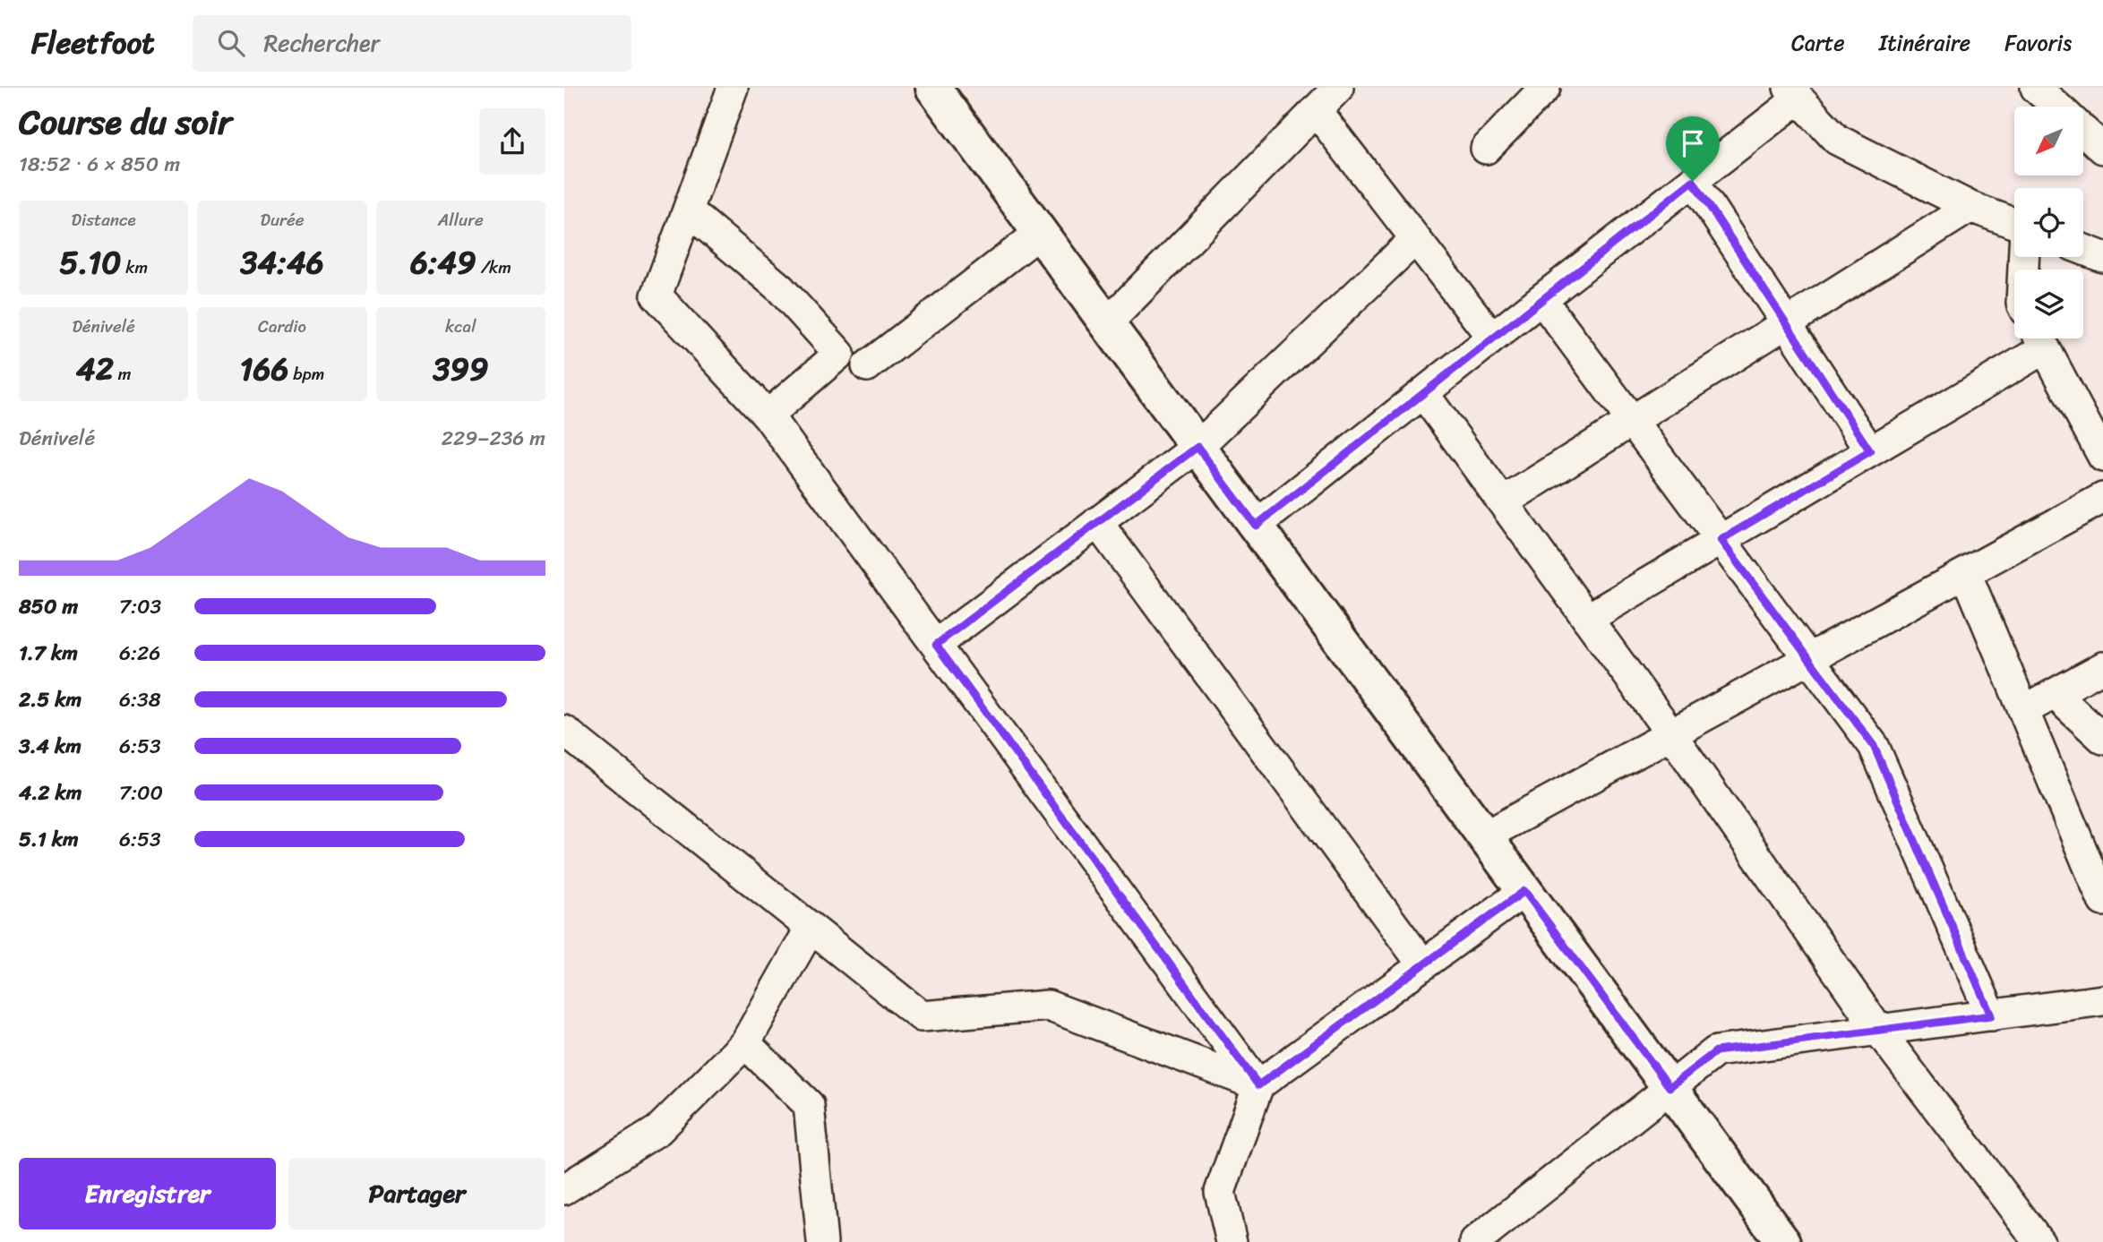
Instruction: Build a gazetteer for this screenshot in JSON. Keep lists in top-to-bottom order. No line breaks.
{"north":"bottom left","page":{"header":"Fleetfoot","search":"Rechercher","nav":["Carte","Itinéraire","Favoris"],"heading":["Course du soir","18:52 · 6 × 850 m"],"stats":[["Distance","5.10 km"],["Durée","34:46"],["Allure","6:49 /km"],["Dénivelé","42 m"],["Cardio","166 bpm"],["kcal","399"]],"chart":["Dénivelé","229–236 m"],"list":[{"name":"850 m","note":"7:03"},{"name":"1.7 km","note":"6:26"},{"name":"2.5 km","note":"6:38"},{"name":"3.4 km","note":"6:53"},{"name":"4.2 km","note":"7:00"},{"name":"5.1 km","note":"6:53"}],"buttons":["Enregistrer","Partager"]}}
